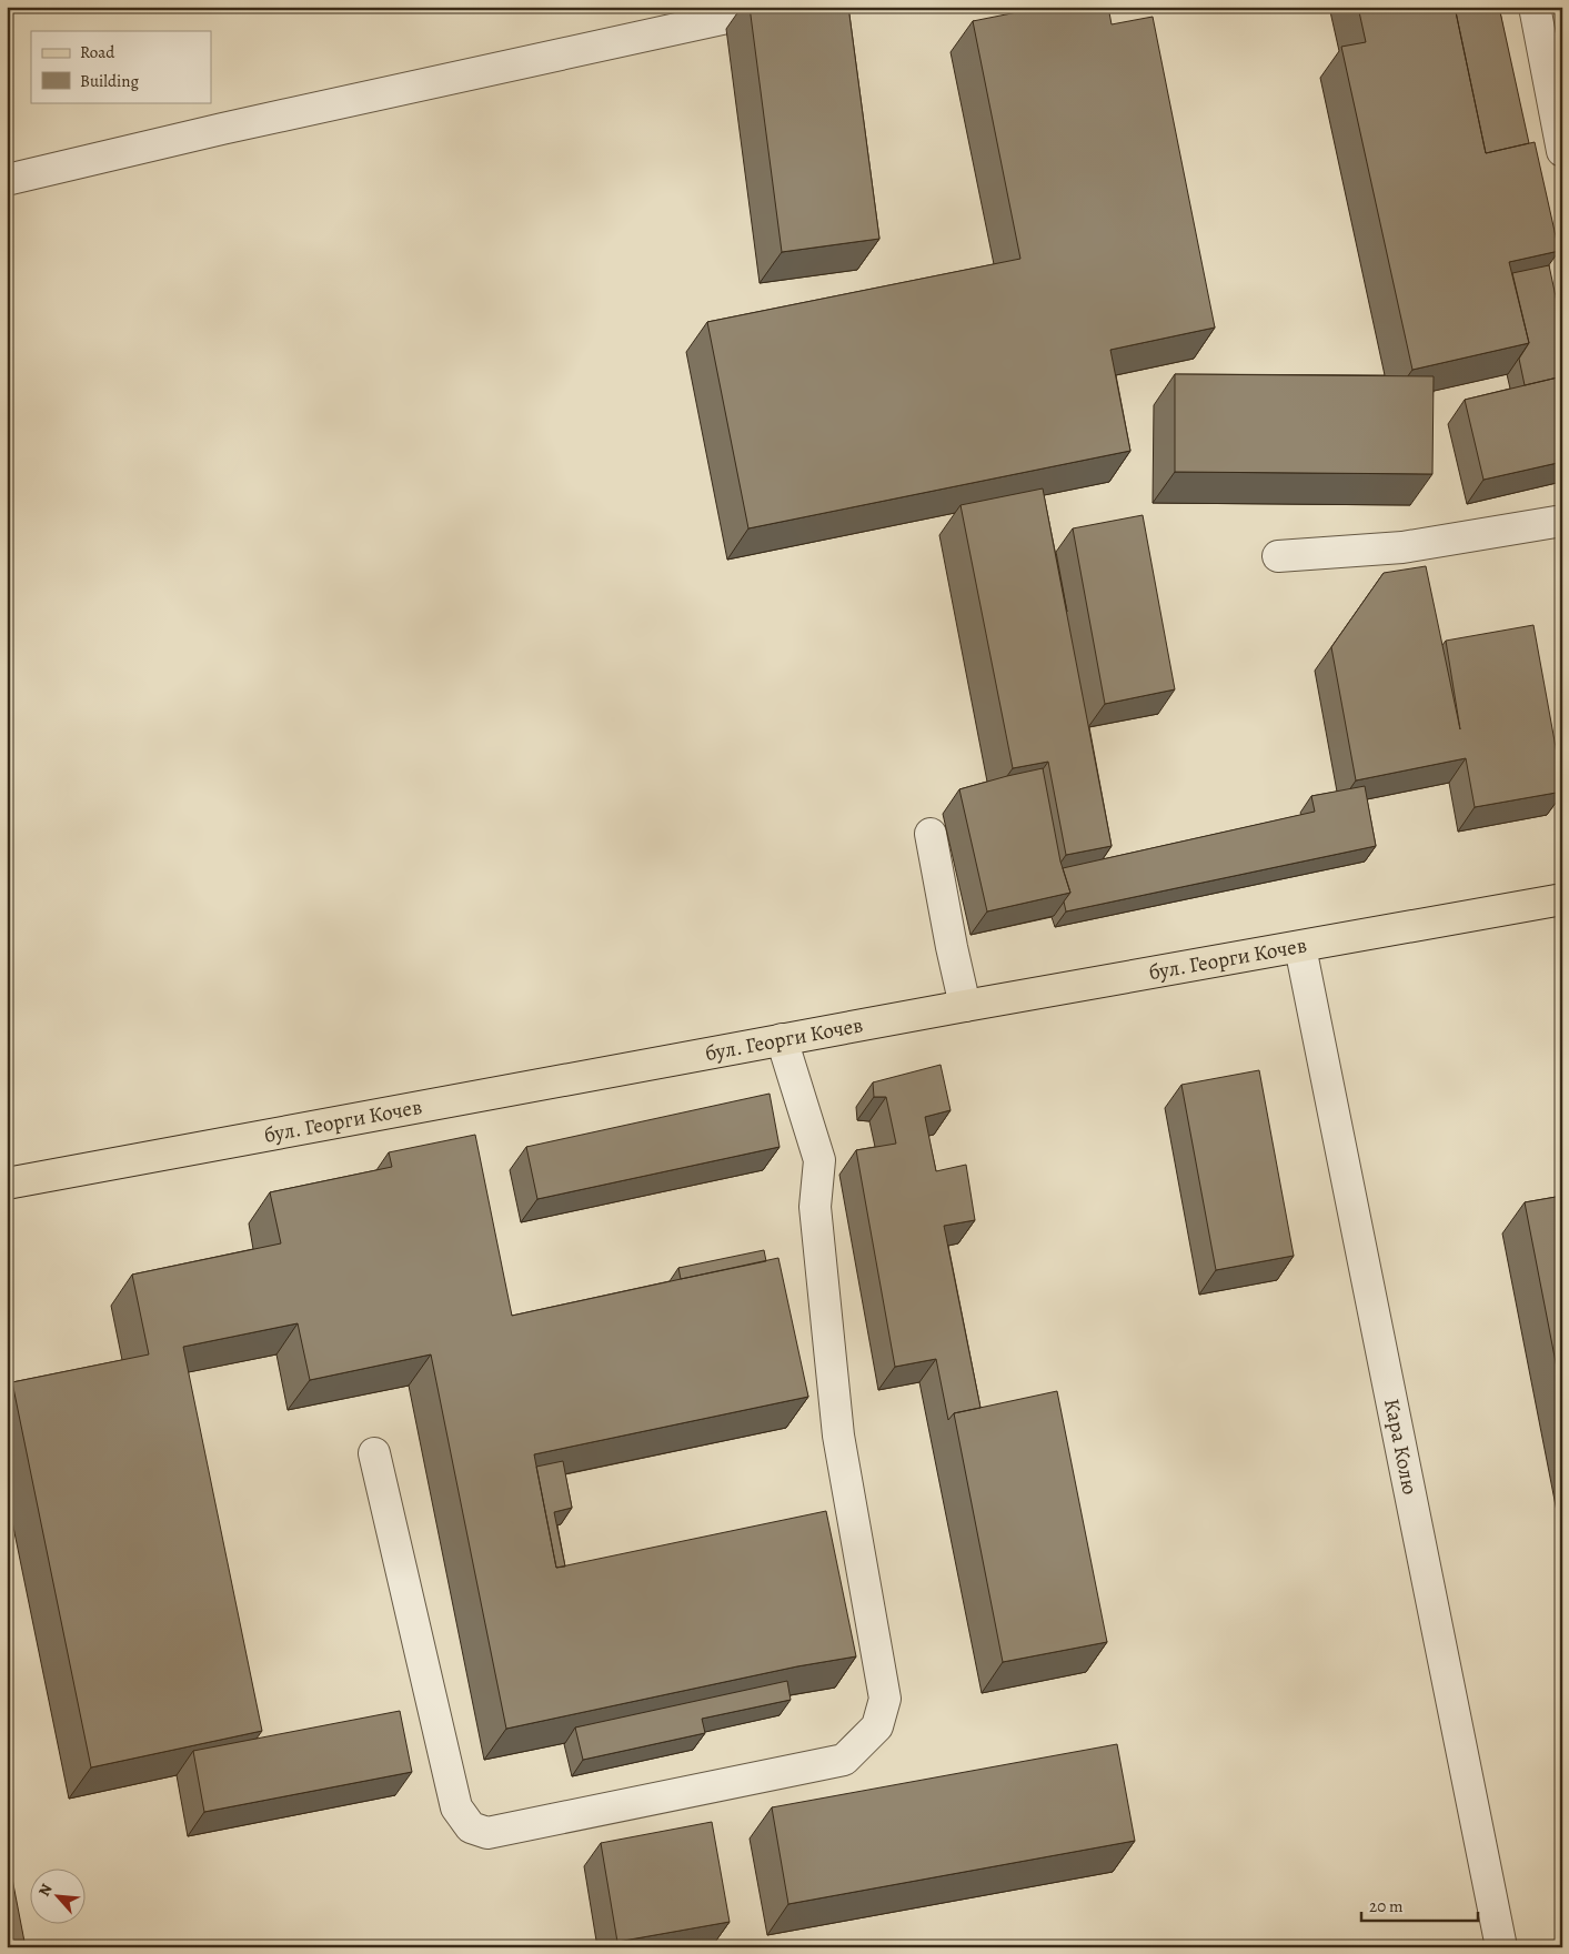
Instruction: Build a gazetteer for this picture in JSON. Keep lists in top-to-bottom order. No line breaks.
{"streets":{"main road":["бул. Георги Кочев"],"street":["Кара Колю"]},"crossings":[["бул. Георги Кочев","Кара Колю"]],"legend":["Road","Building"],"scale_bar":"20 m","north":"top left"}
